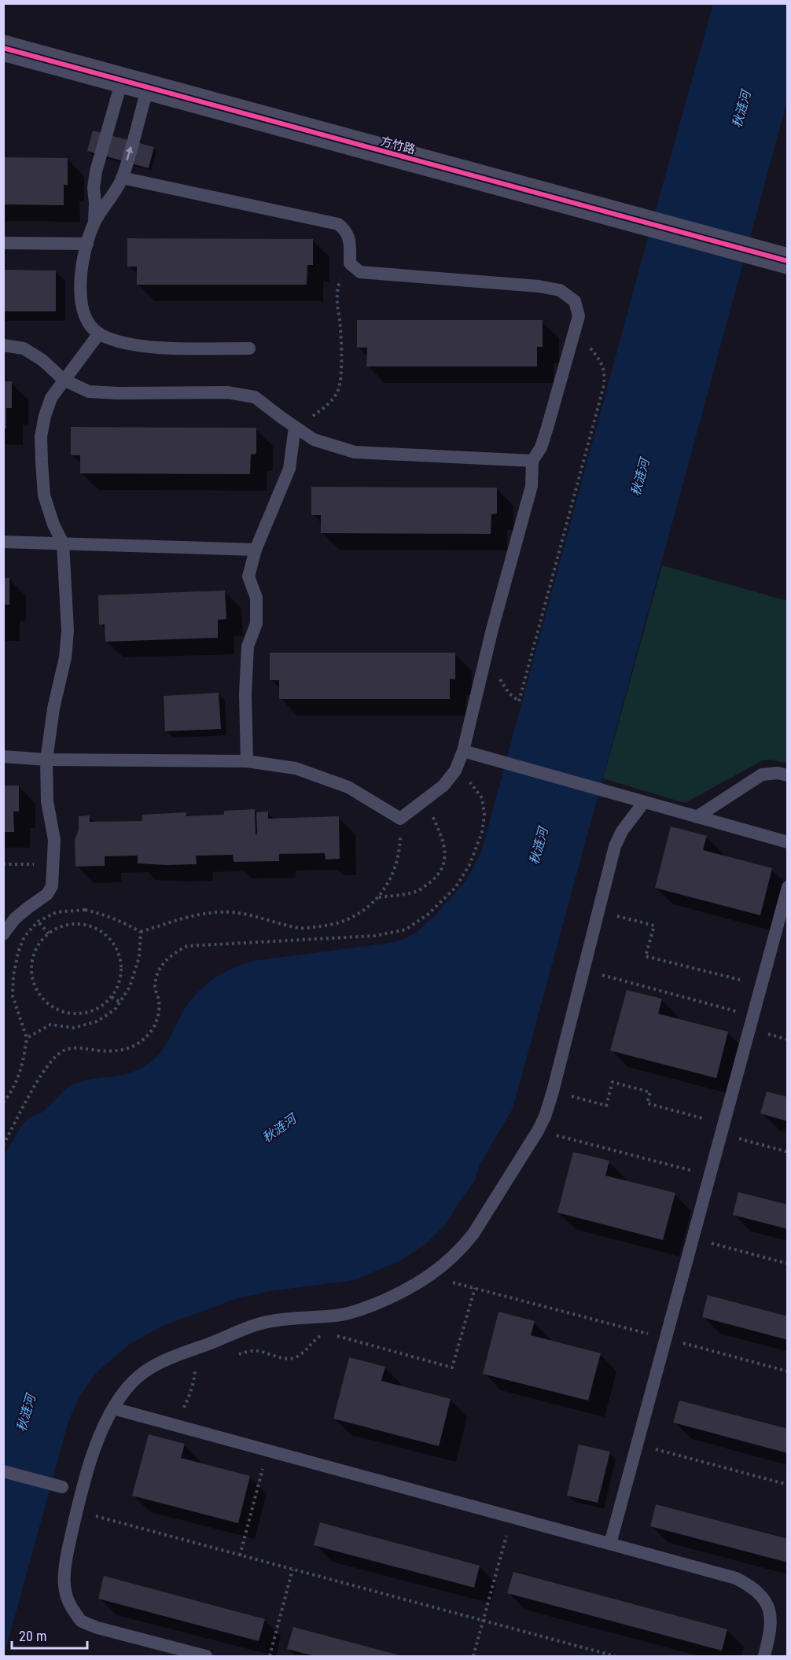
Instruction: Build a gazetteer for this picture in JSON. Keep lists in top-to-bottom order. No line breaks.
{"streets":{"street":["方竹路"]},"water":["秋涟河"],"scale_bar":"20 m"}
